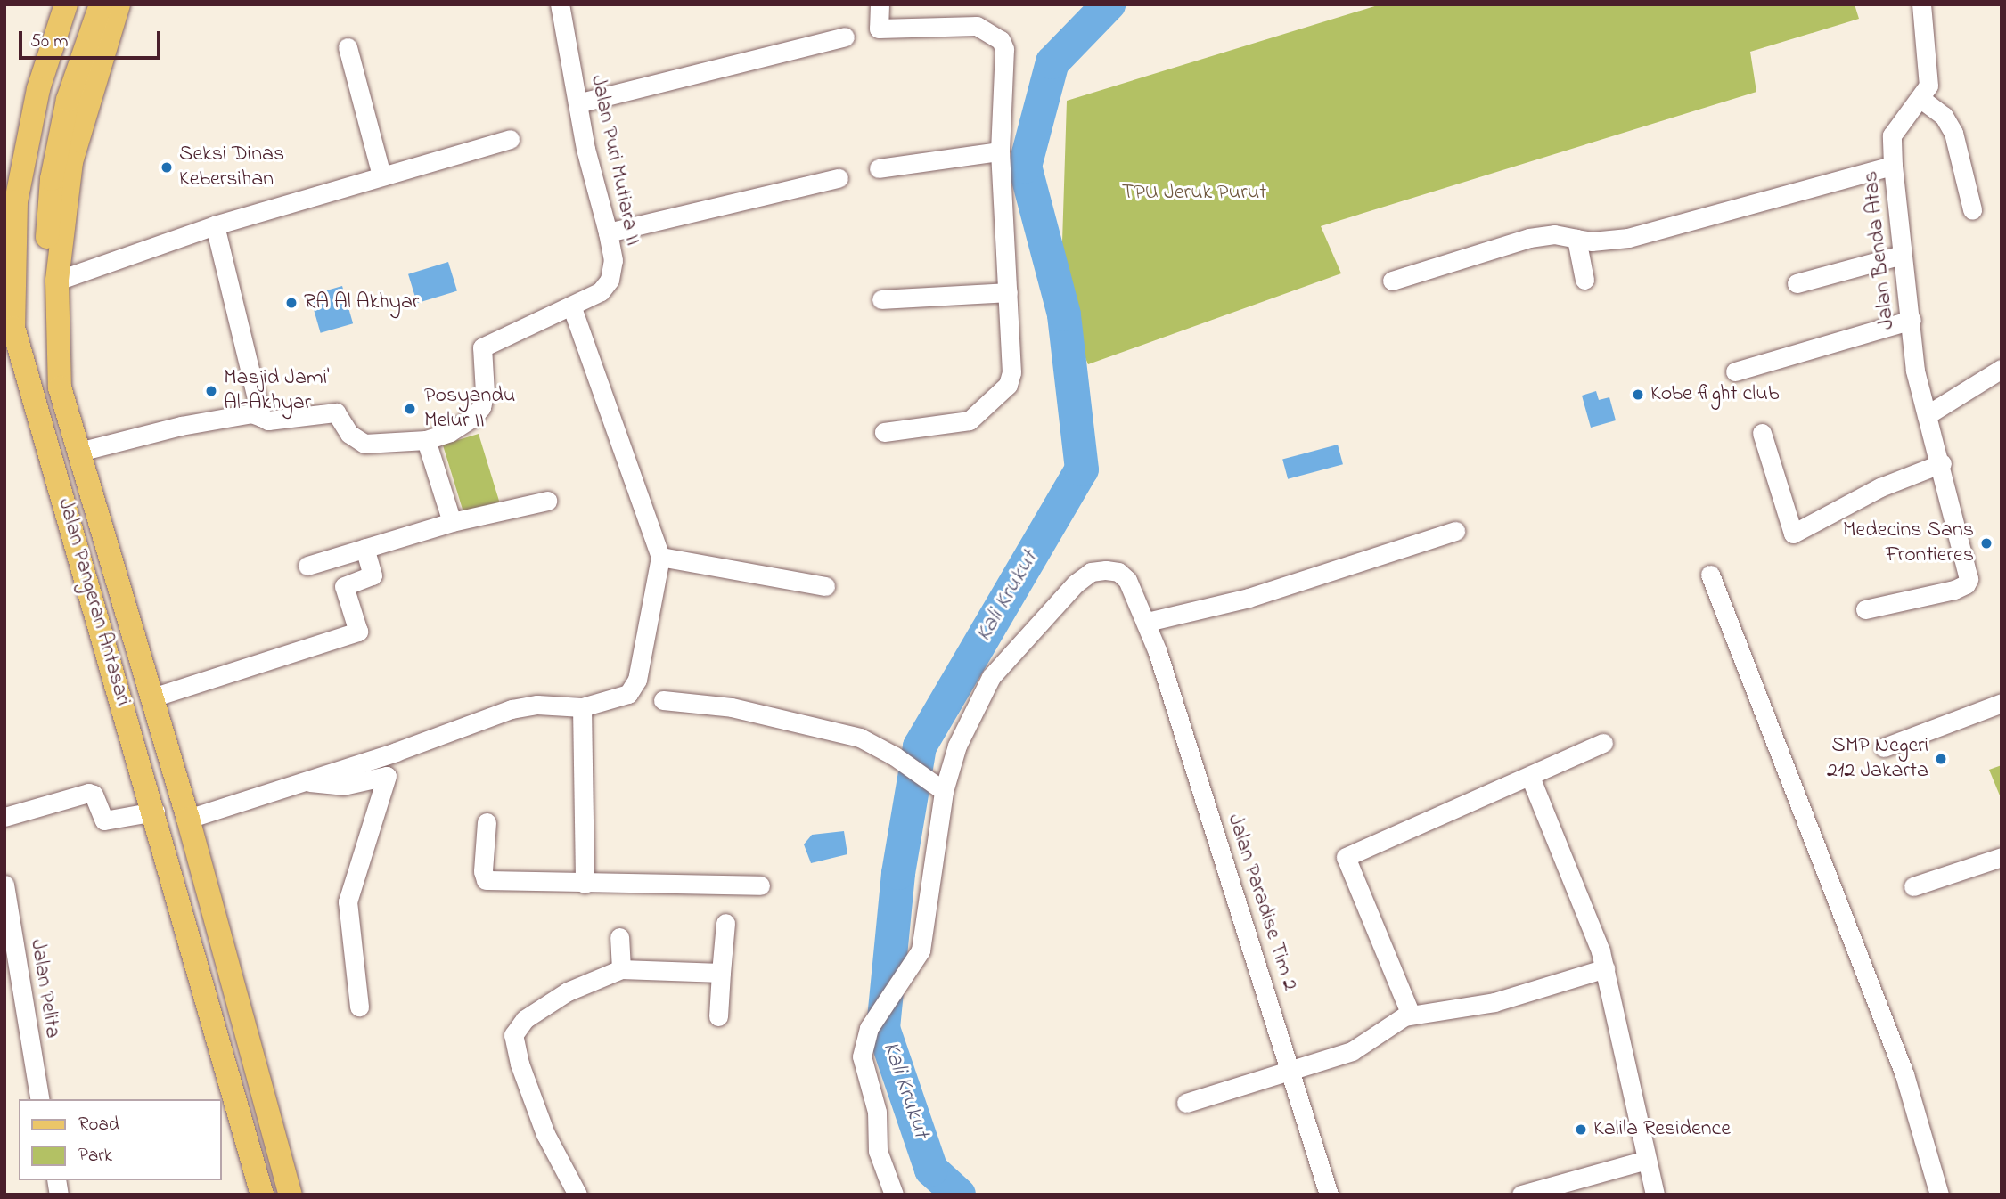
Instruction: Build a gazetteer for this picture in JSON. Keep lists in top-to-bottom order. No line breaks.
{"streets":{"main road":["Jalan Pangeran Antasari"],"street":["Jalan Puri Mutiara II","Jalan Benda Atas","Jalan Paradise Tim 2","Jalan Pelita"]},"water":["Kali Krukut"],"parks":["TPU Jeruk Purut"],"places":["Seksi Dinas Kebersihan","RA Al Akhyar","Masjid Jami' Al-Akhyar","Kobe fight club","Posyandu Melur II","Medecins Sans Frontieres","SMP Negeri 212 Jakarta","Kalila Residence"],"legend":["Road","Park"],"scale_bar":"50 m"}
